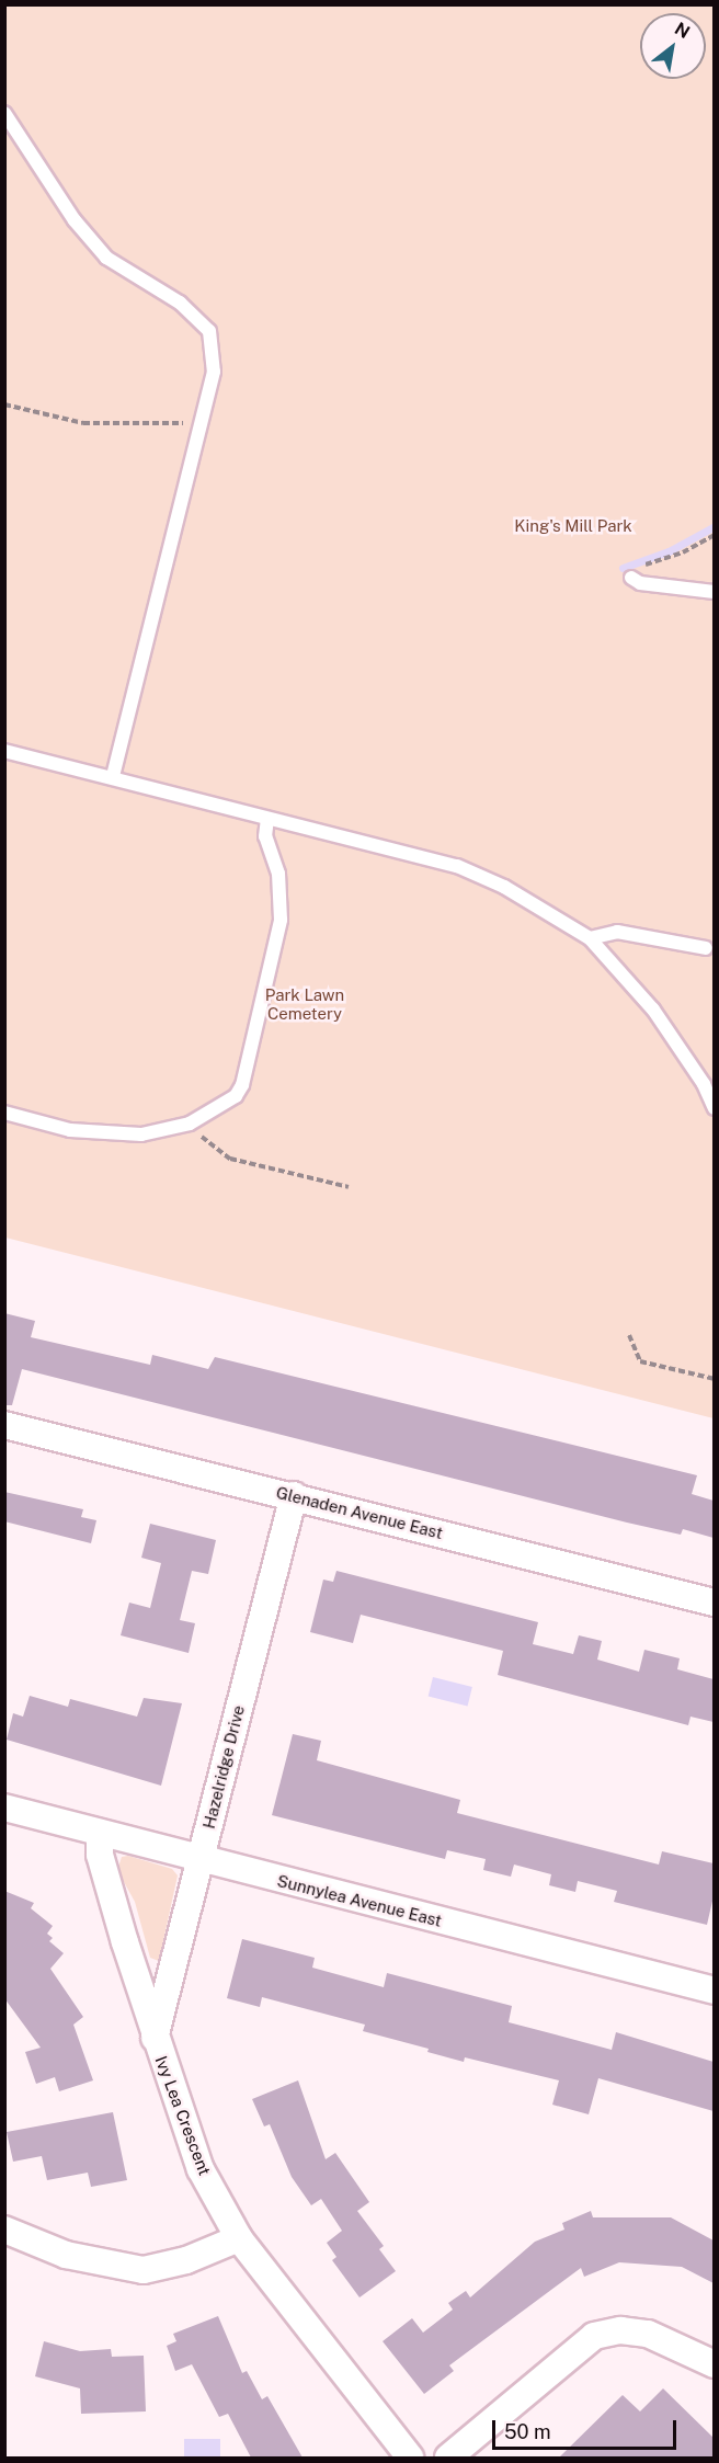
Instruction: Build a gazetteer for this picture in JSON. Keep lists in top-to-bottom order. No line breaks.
{"streets":{"street":["Glenaden Avenue East","Hazelridge Drive","Sunnylea Avenue East","Ivy Lea Crescent"]},"crossings":[["Glenaden Avenue East","Hazelridge Drive"],["Hazelridge Drive","Sunnylea Avenue East"],["Hazelridge Drive","Ivy Lea Crescent"],["Sunnylea Avenue East","Ivy Lea Crescent"]],"parks":["King's Mill Park","Park Lawn Cemetery"],"scale_bar":"50 m","north":"top right"}
